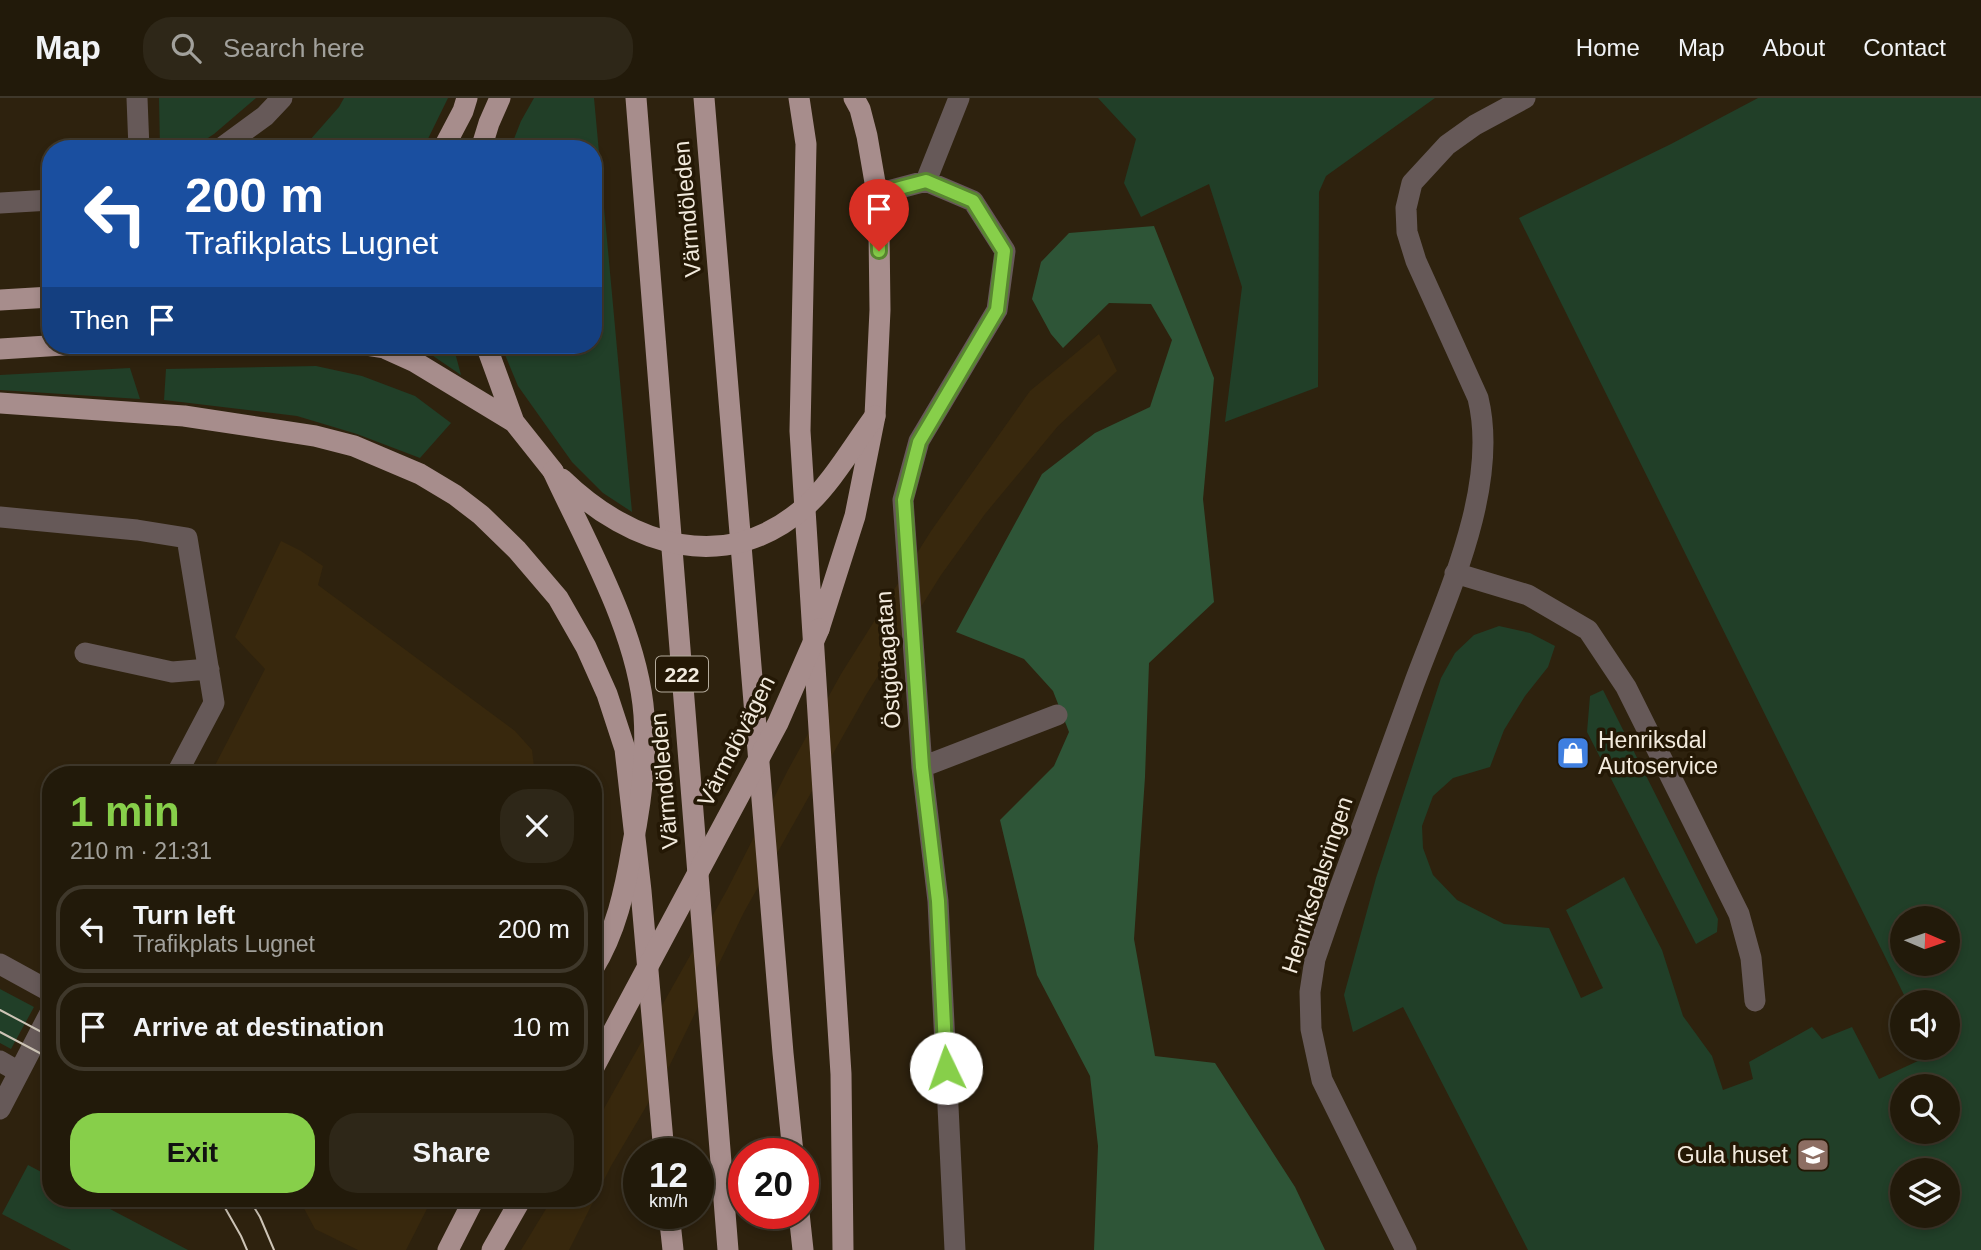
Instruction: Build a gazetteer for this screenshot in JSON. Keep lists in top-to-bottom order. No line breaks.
{"streets":{"main road":["Värmdöleden","222","Värmdövägen"],"street":["Östgötagatan","Henriksdalsringen"]},"places":{"shop":["Henriksdal Autoservice"],"school or university":["Gula huset"]},"north":"right","page":{"header":"Map","search":"Search here","nav":["Home","Map","About","Contact"],"turn":["200 m","Trafikplats Lugnet"],"then":"Then","heading":["1 min","210 m · 21:31"],"list":[{"name":"Turn left","note":"Trafikplats Lugnet","value":"200 m"},{"name":"Arrive at destination","value":"10 m"}],"buttons":["Exit","Share"],"speed":"12 km/h","limit":"20"}}
